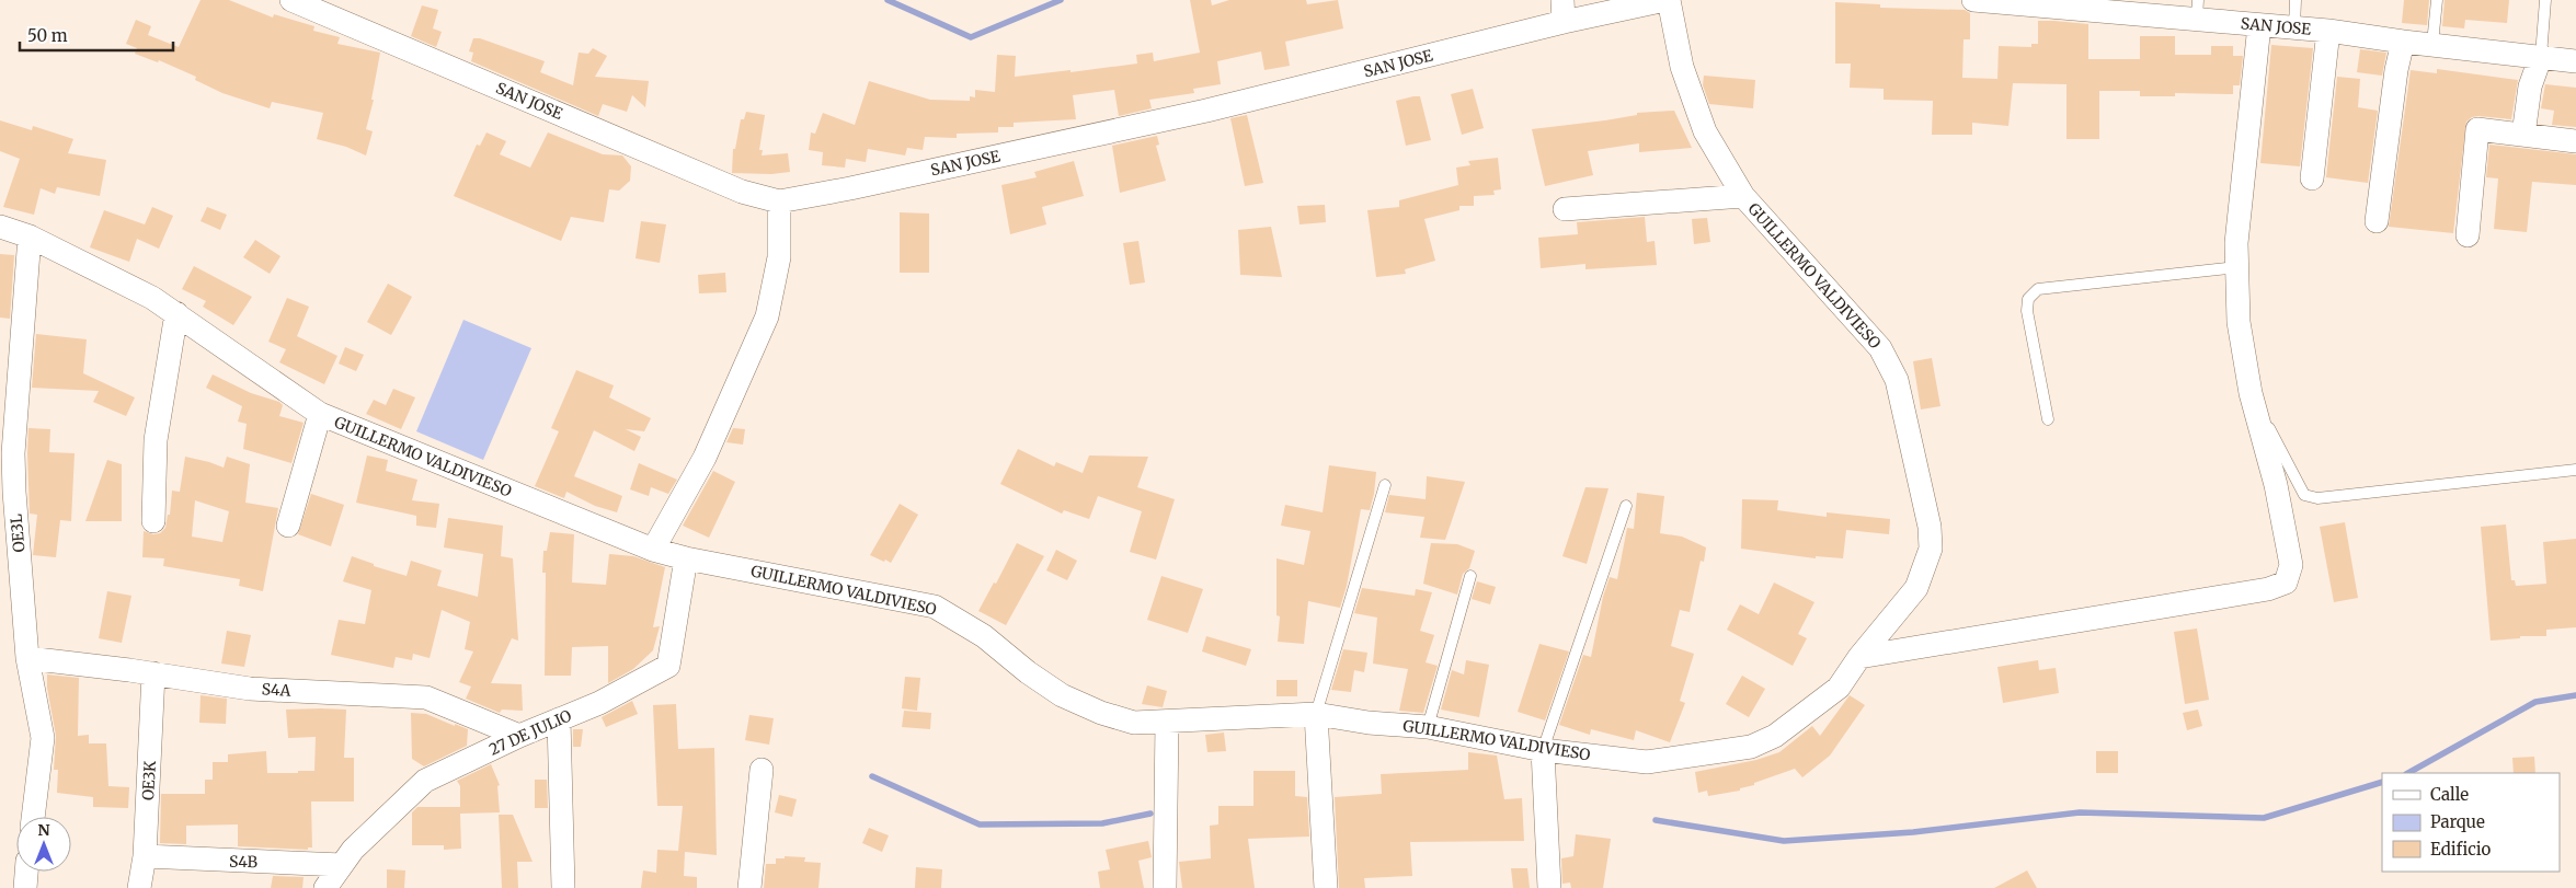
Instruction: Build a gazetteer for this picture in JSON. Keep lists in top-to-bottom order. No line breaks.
{"streets":{"street":["SAN JOSE","GUILLERMO VALDIVIESO","OE3L","S4A","27 DE JULIO","OE3K","S4B"]},"crossings":[["SAN JOSE","GUILLERMO VALDIVIESO"],["GUILLERMO VALDIVIESO","OE3L"],["GUILLERMO VALDIVIESO","27 DE JULIO"],["OE3L","S4A"],["S4A","27 DE JULIO"],["S4A","OE3K"],["27 DE JULIO","S4B"],["OE3K","S4B"]],"legend":["Calle","Parque","Edificio"],"scale_bar":"50 m","north":"top"}
